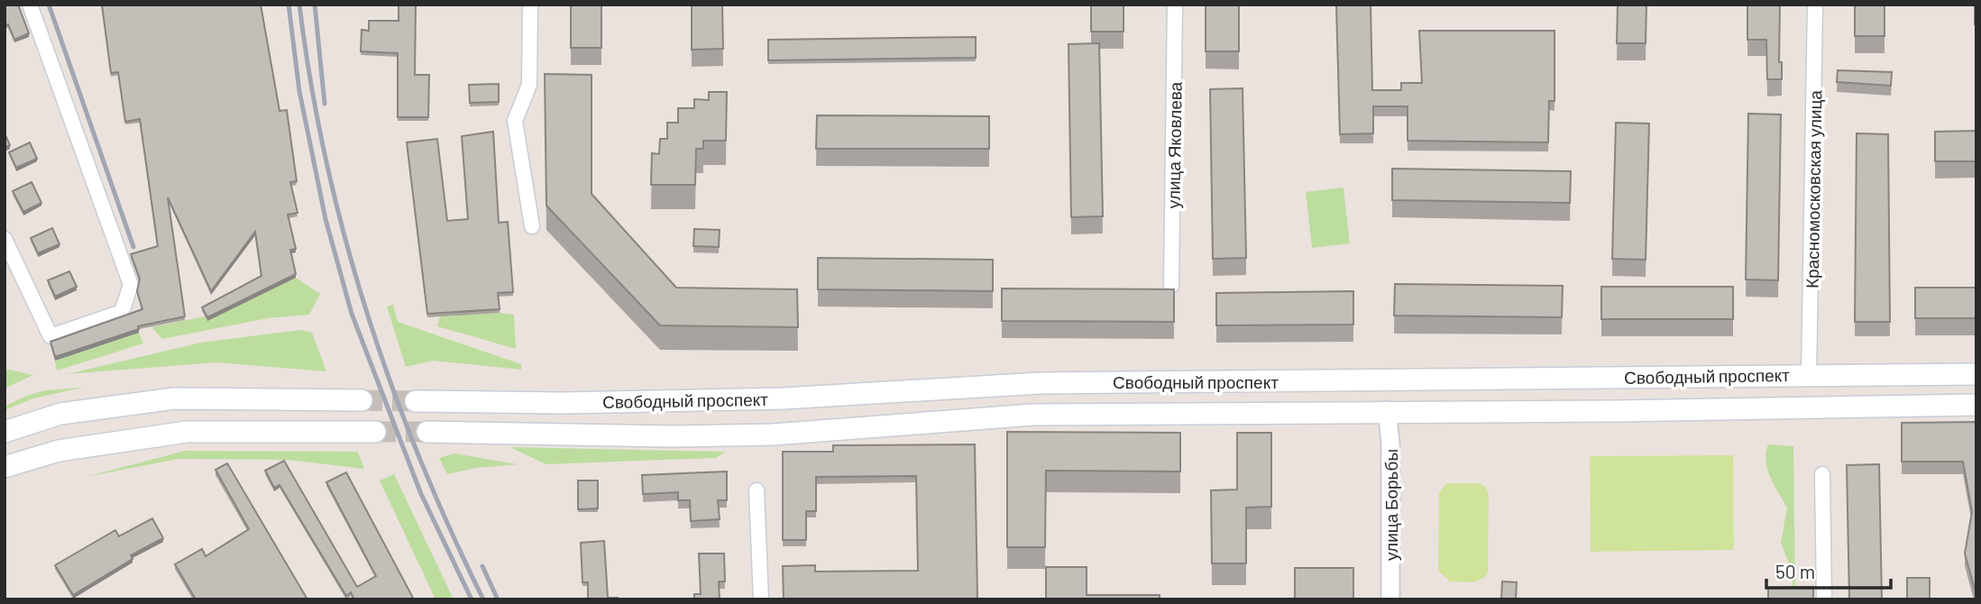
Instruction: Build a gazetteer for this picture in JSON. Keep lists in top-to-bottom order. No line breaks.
{"streets":{"main road":["Свободный проспект"],"street":["улица Яковлева","Красномосковская улица","улица Борьбы"]},"crossings":[["Красномосковская улица","Свободный проспект"],["Свободный проспект","улица Борьбы"]],"scale_bar":"50 m"}
